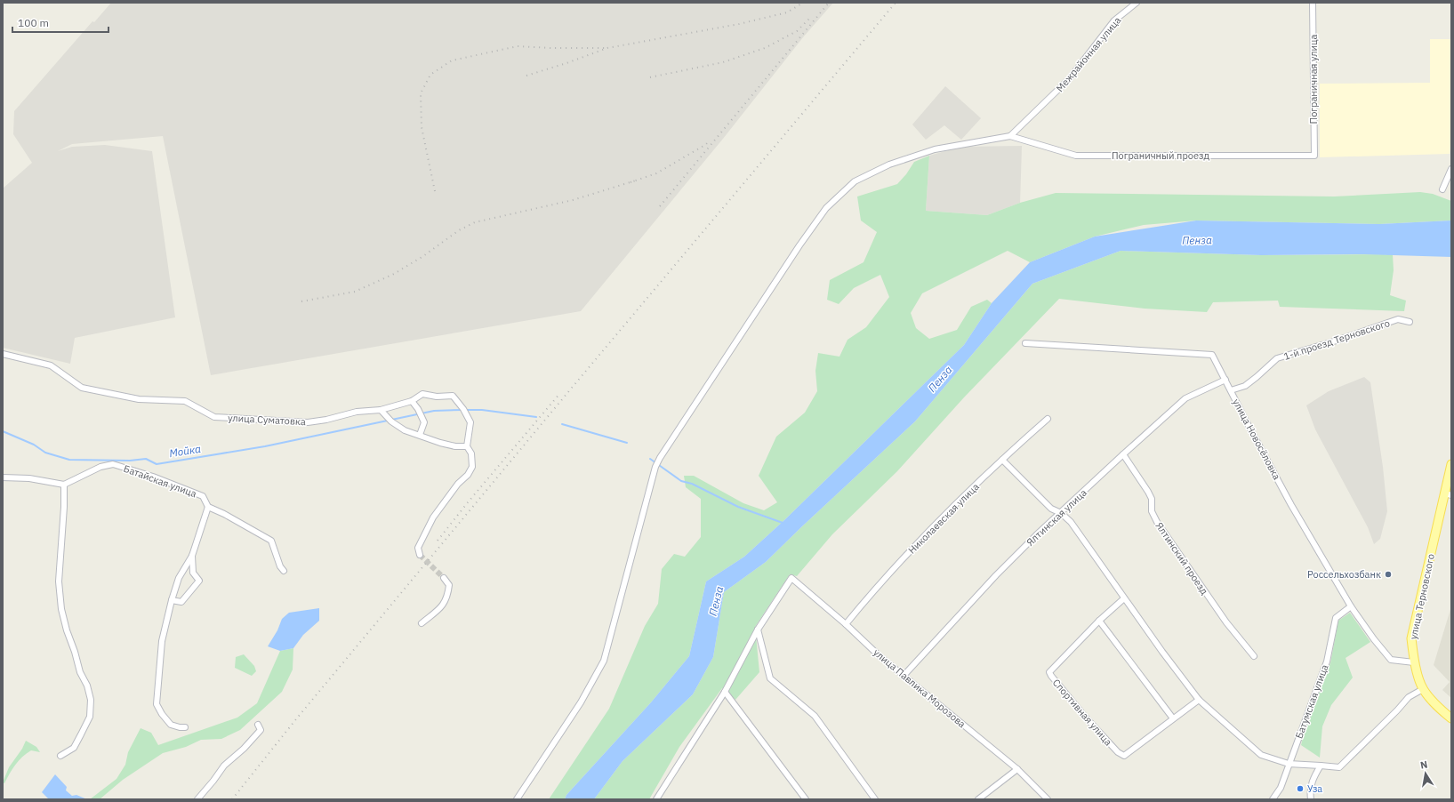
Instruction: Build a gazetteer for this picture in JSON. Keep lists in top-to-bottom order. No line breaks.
{"streets":{"main road":["улица Терновского"],"street":["Межрайонная улица","Пограничная улица","Пограничный проезд","1-й проезд Терновского","улица Суматовка","улица Новосёловка","Батайская улица","Ялтинская улица","Николаевская улица","Ялтинский проезд","улица Павлика Морозова","Батумская улица","Спортивная улица"]},"crossings":[["Межрайонная улица","Пограничный проезд"],["Пограничная улица","Пограничный проезд"],["1-й проезд Терновского","улица Новосёловка"],["улица Новосёловка","Ялтинская улица"],["улица Новосёловка","улица Терновского"],["улица Новосёловка","Батумская улица"],["Ялтинская улица","Ялтинский проезд"],["Ялтинская улица","улица Павлика Морозова"],["Николаевская улица","улица Павлика Морозова"]],"water":["Пенза","Мойка"],"places":["Россельхозбанк","Уза"],"scale_bar":"100 m","north":"top"}
